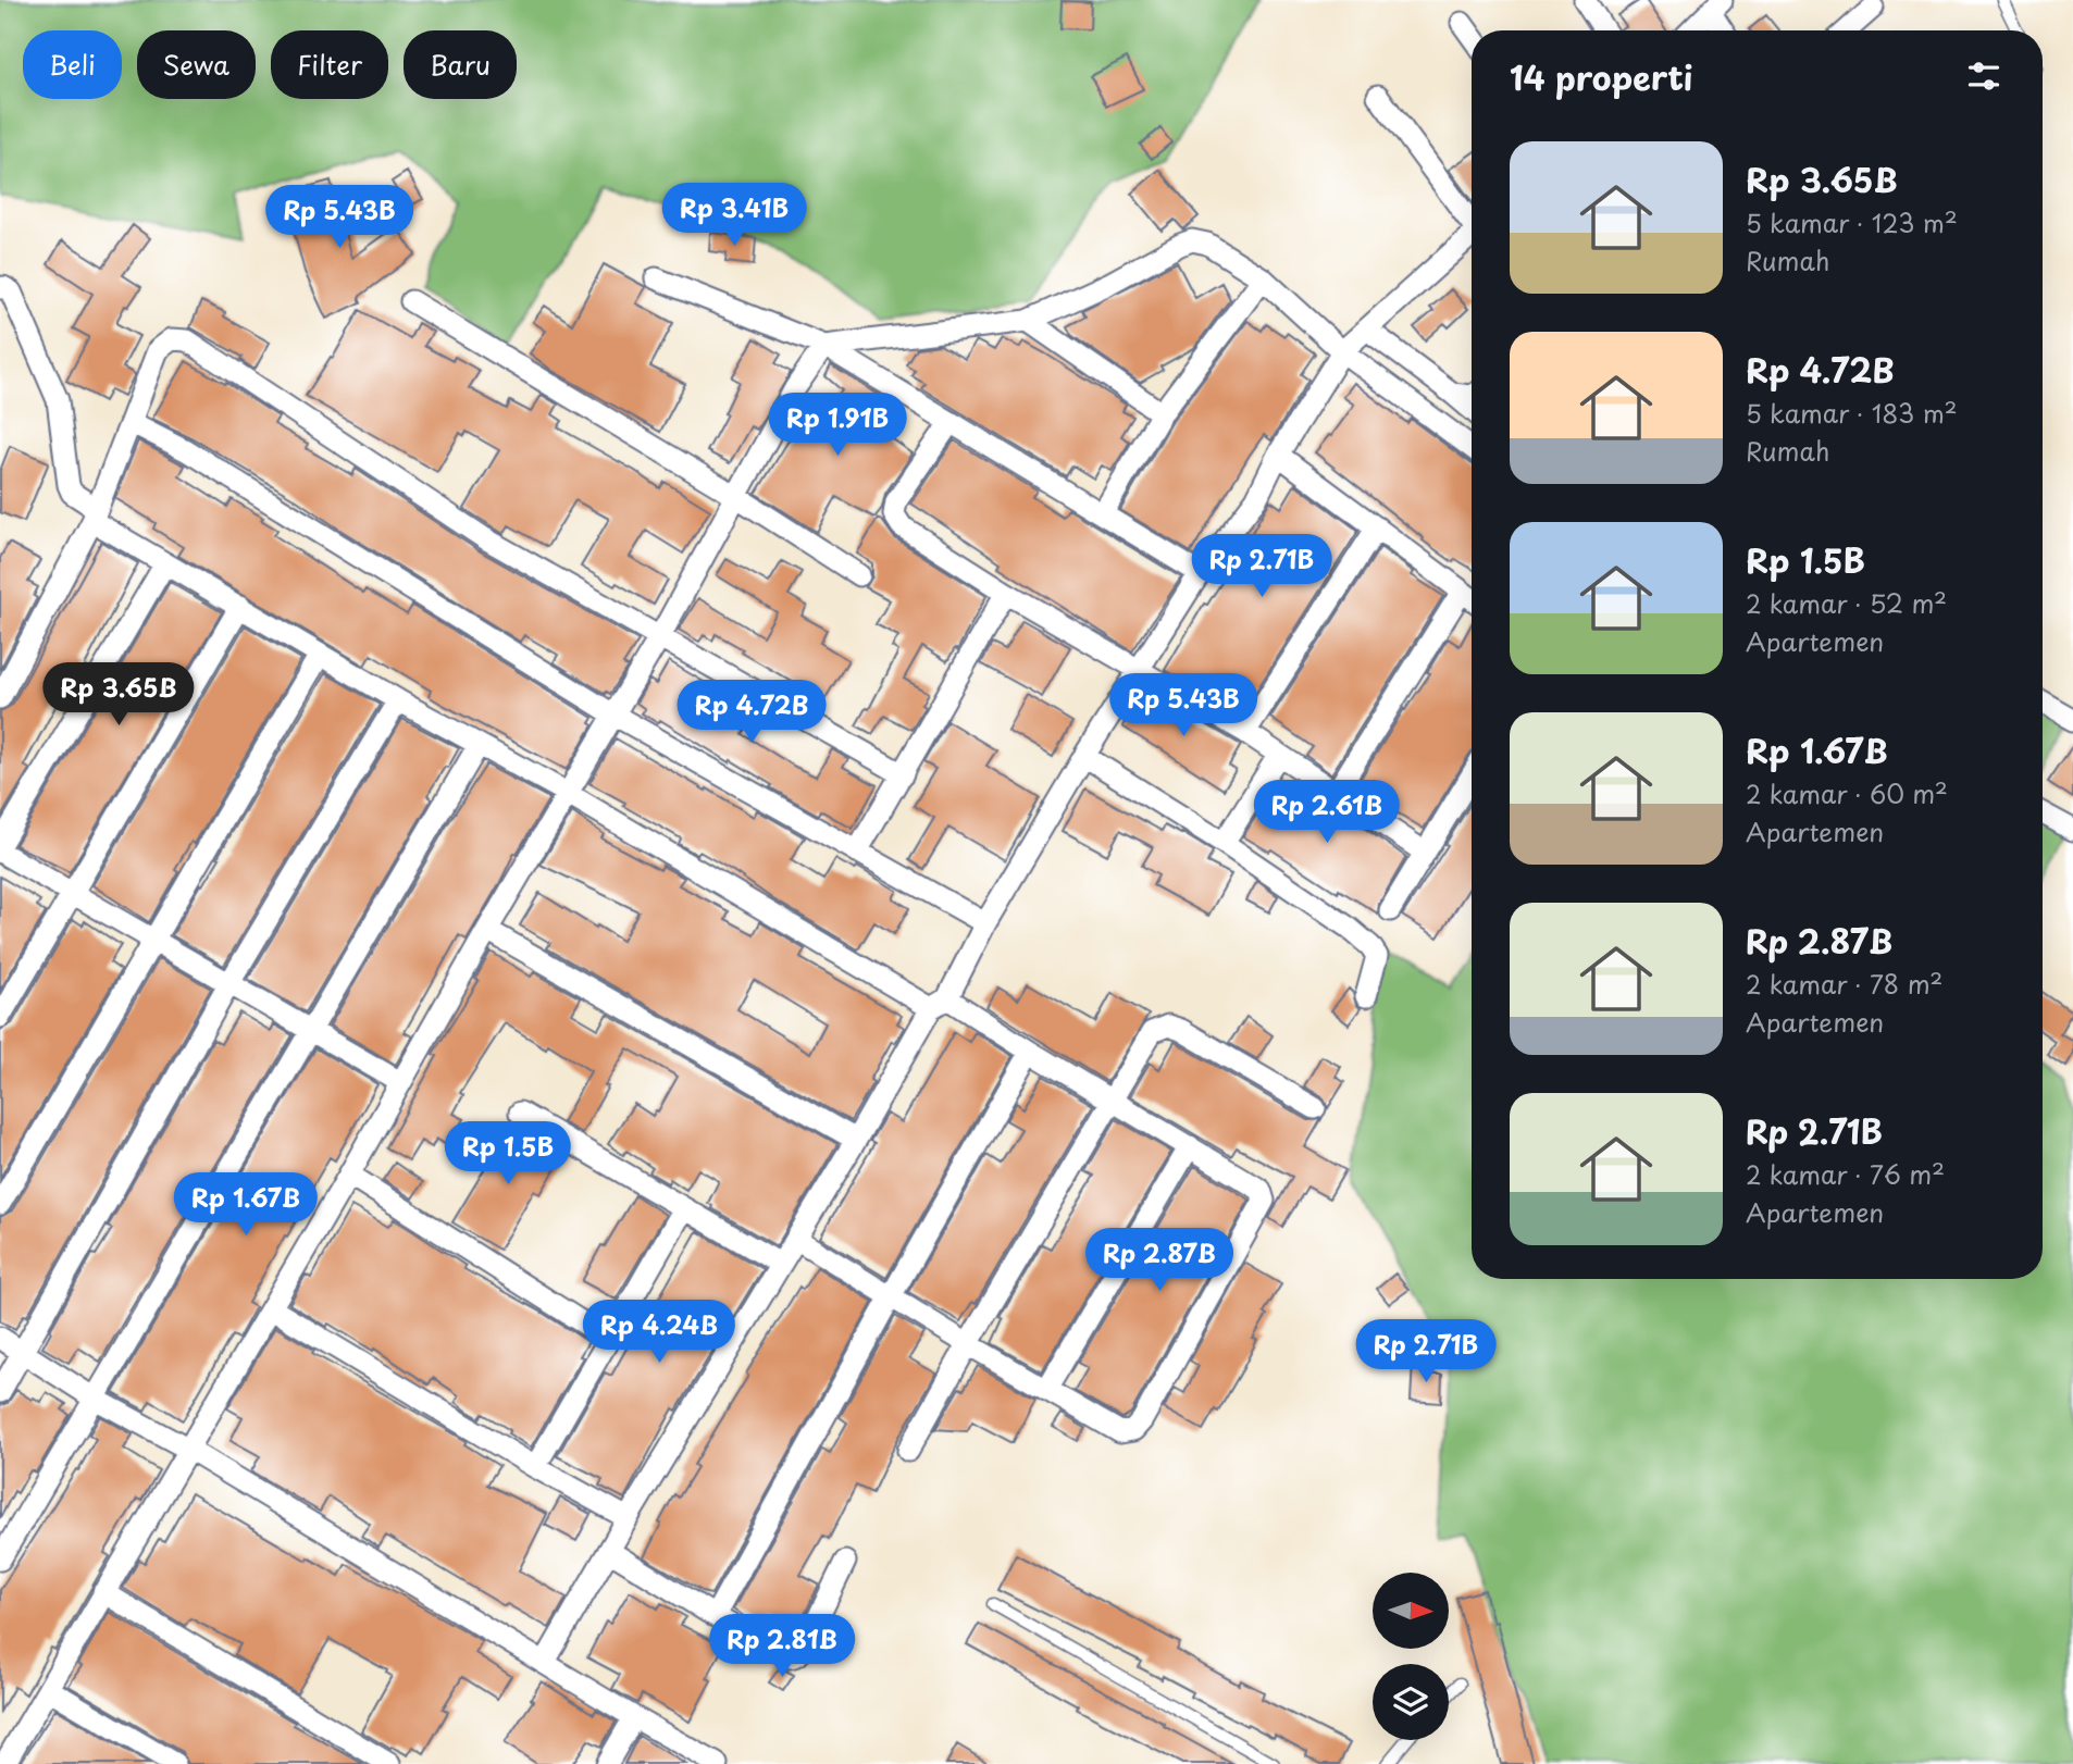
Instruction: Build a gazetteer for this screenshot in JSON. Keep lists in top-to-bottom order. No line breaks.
{"north":"right","page":{"chip":["Beli","Sewa","Filter","Baru"],"heading":"14 properti","list":[{"name":"Rp 3.65B","note":"5 kamar · 123 m² · Rumah"},{"name":"Rp 4.72B","note":"5 kamar · 183 m² · Rumah"},{"name":"Rp 1.5B","note":"2 kamar · 52 m² · Apartemen"},{"name":"Rp 1.67B","note":"2 kamar · 60 m² · Apartemen"},{"name":"Rp 2.87B","note":"2 kamar · 78 m² · Apartemen"},{"name":"Rp 2.71B","note":"2 kamar · 76 m² · Apartemen"}],"price":["Rp 3.41B","Rp 5.43B","Rp 1.91B","Rp 2.71B","Rp 3.65B","Rp 5.43B","Rp 4.72B","Rp 2.61B","Rp 1.5B","Rp 1.67B","Rp 2.87B","Rp 4.24B","Rp 2.71B","Rp 2.81B"]}}
